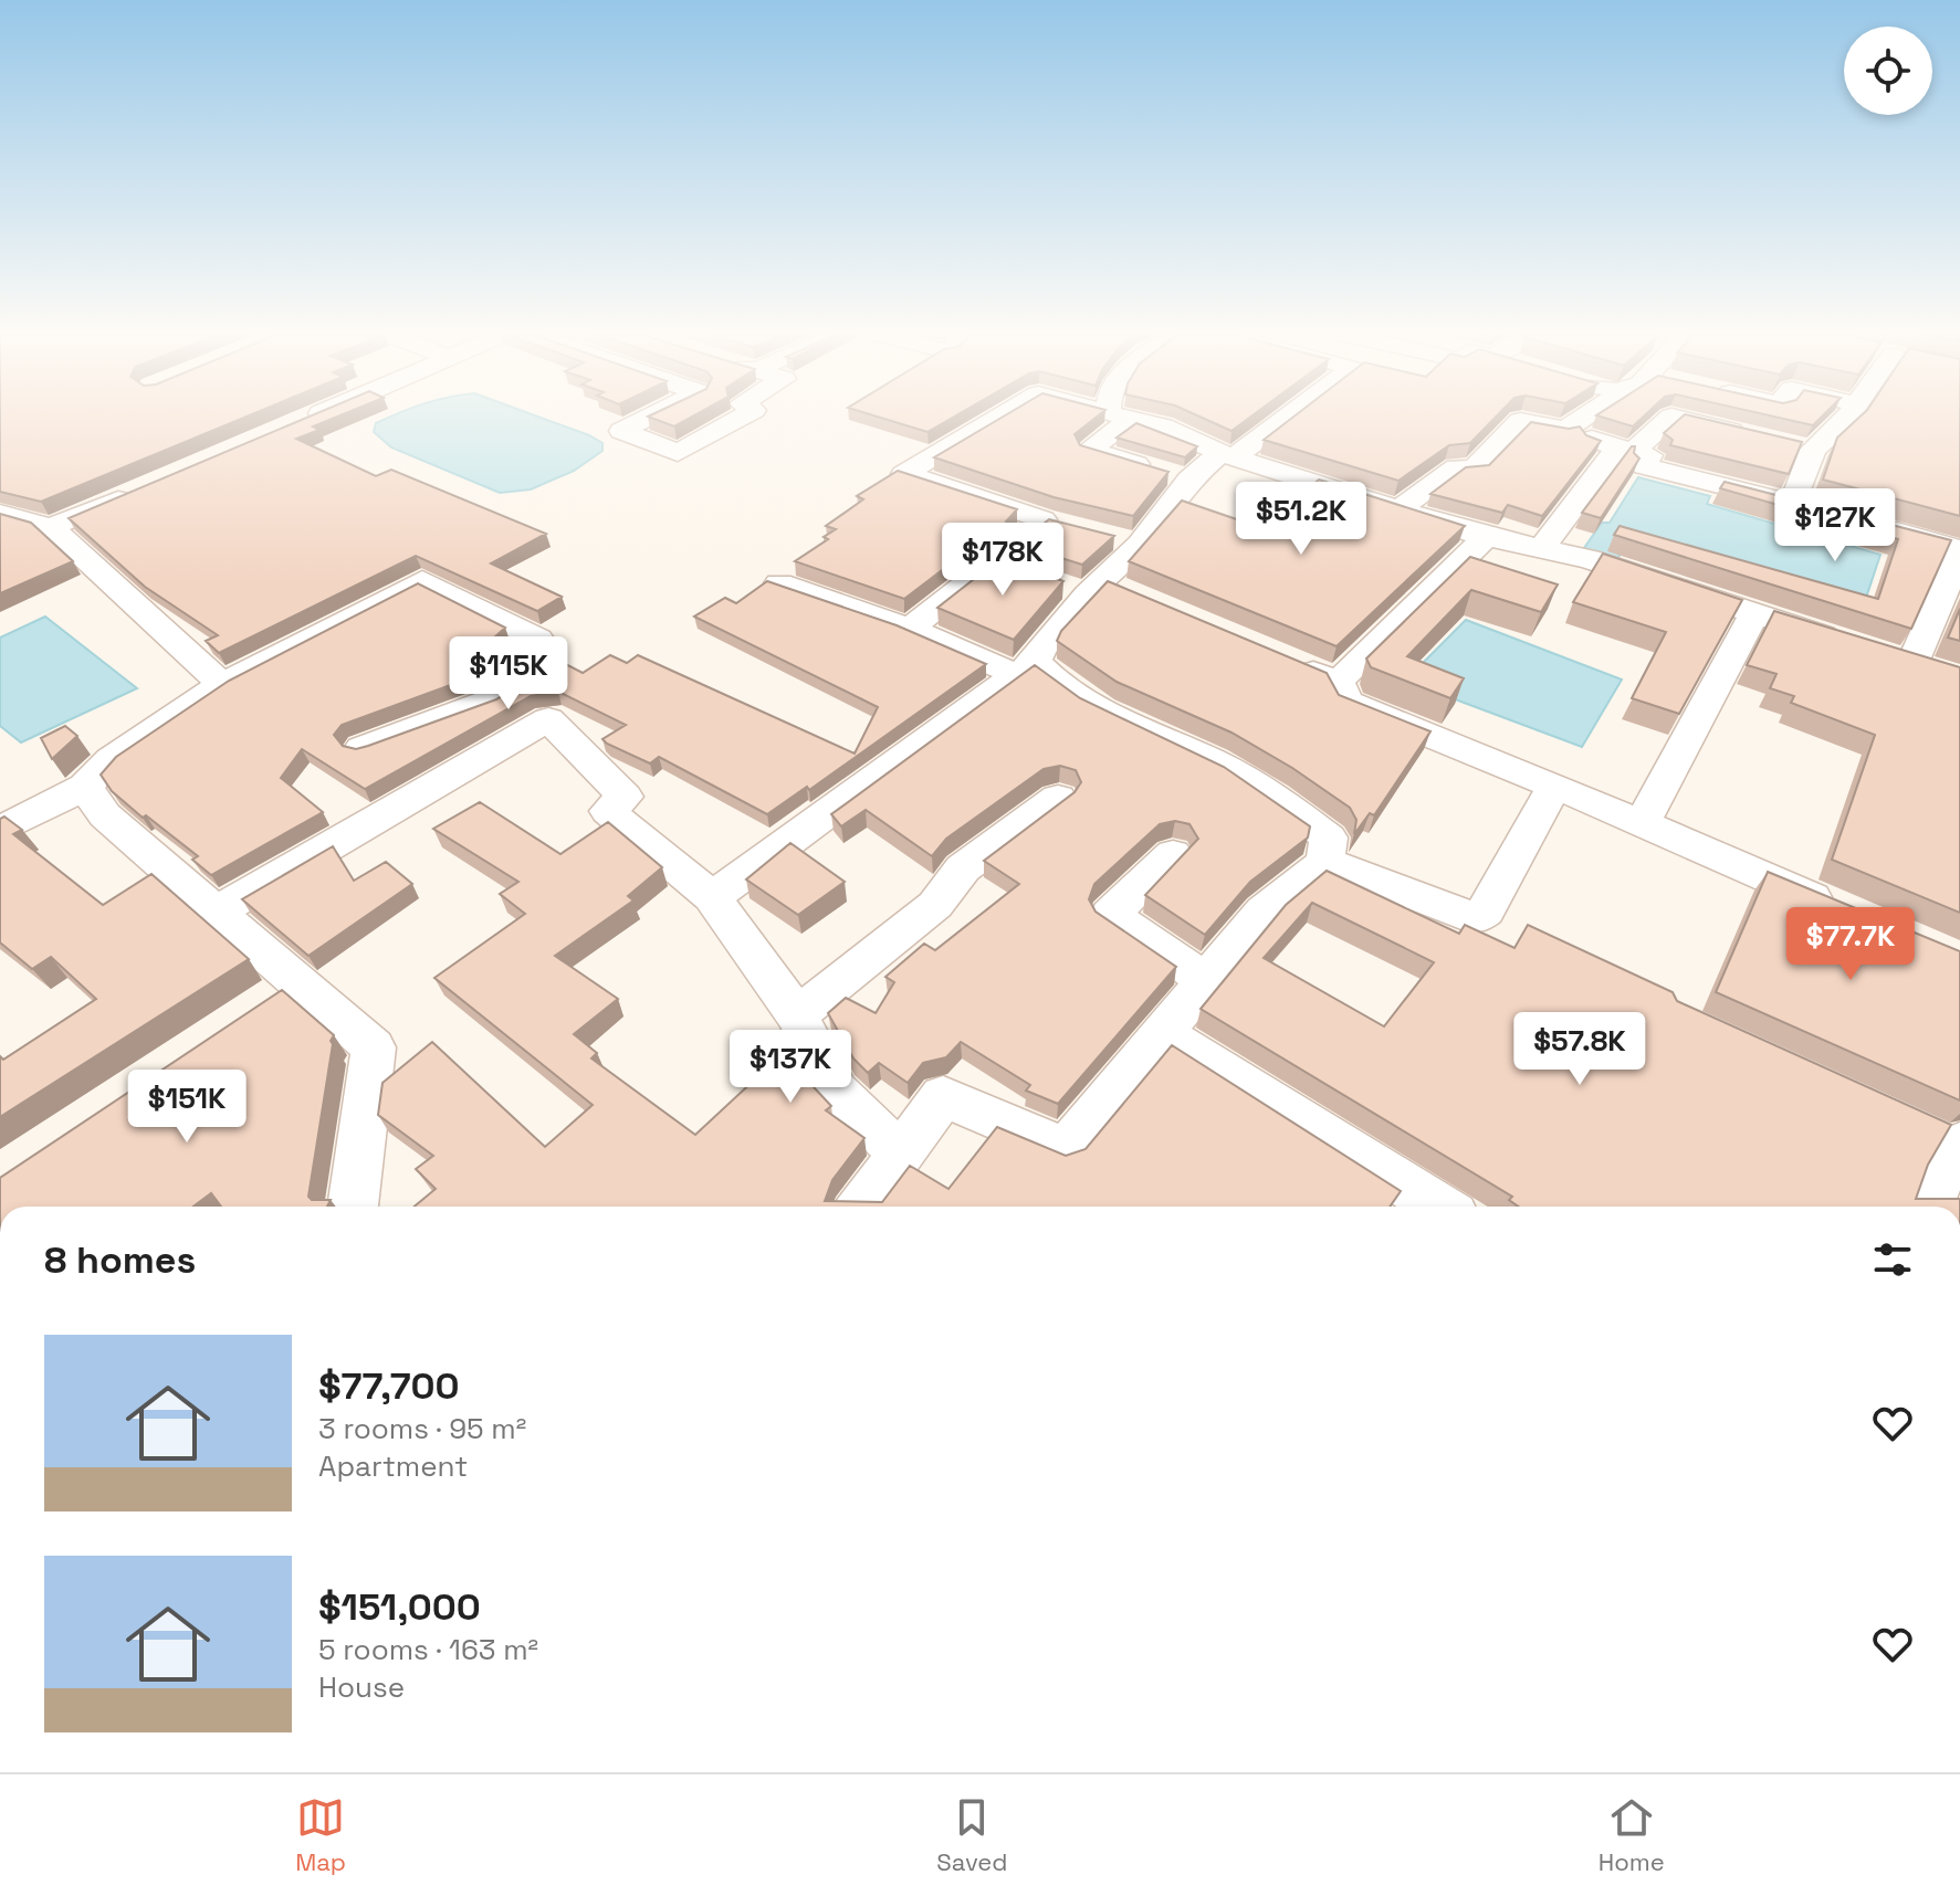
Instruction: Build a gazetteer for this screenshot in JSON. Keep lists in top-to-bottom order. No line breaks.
{"page":{"price":["$51.2K","$127K","$178K","$115K","$77.7K","$57.8K","$137K","$151K"],"heading":"8 homes","list":[{"name":"$77,700","note":"3 rooms · 95 m² · Apartment"},{"name":"$151,000","note":"5 rooms · 163 m² · House"}],"tabs":["Map","Saved","Home"]}}
